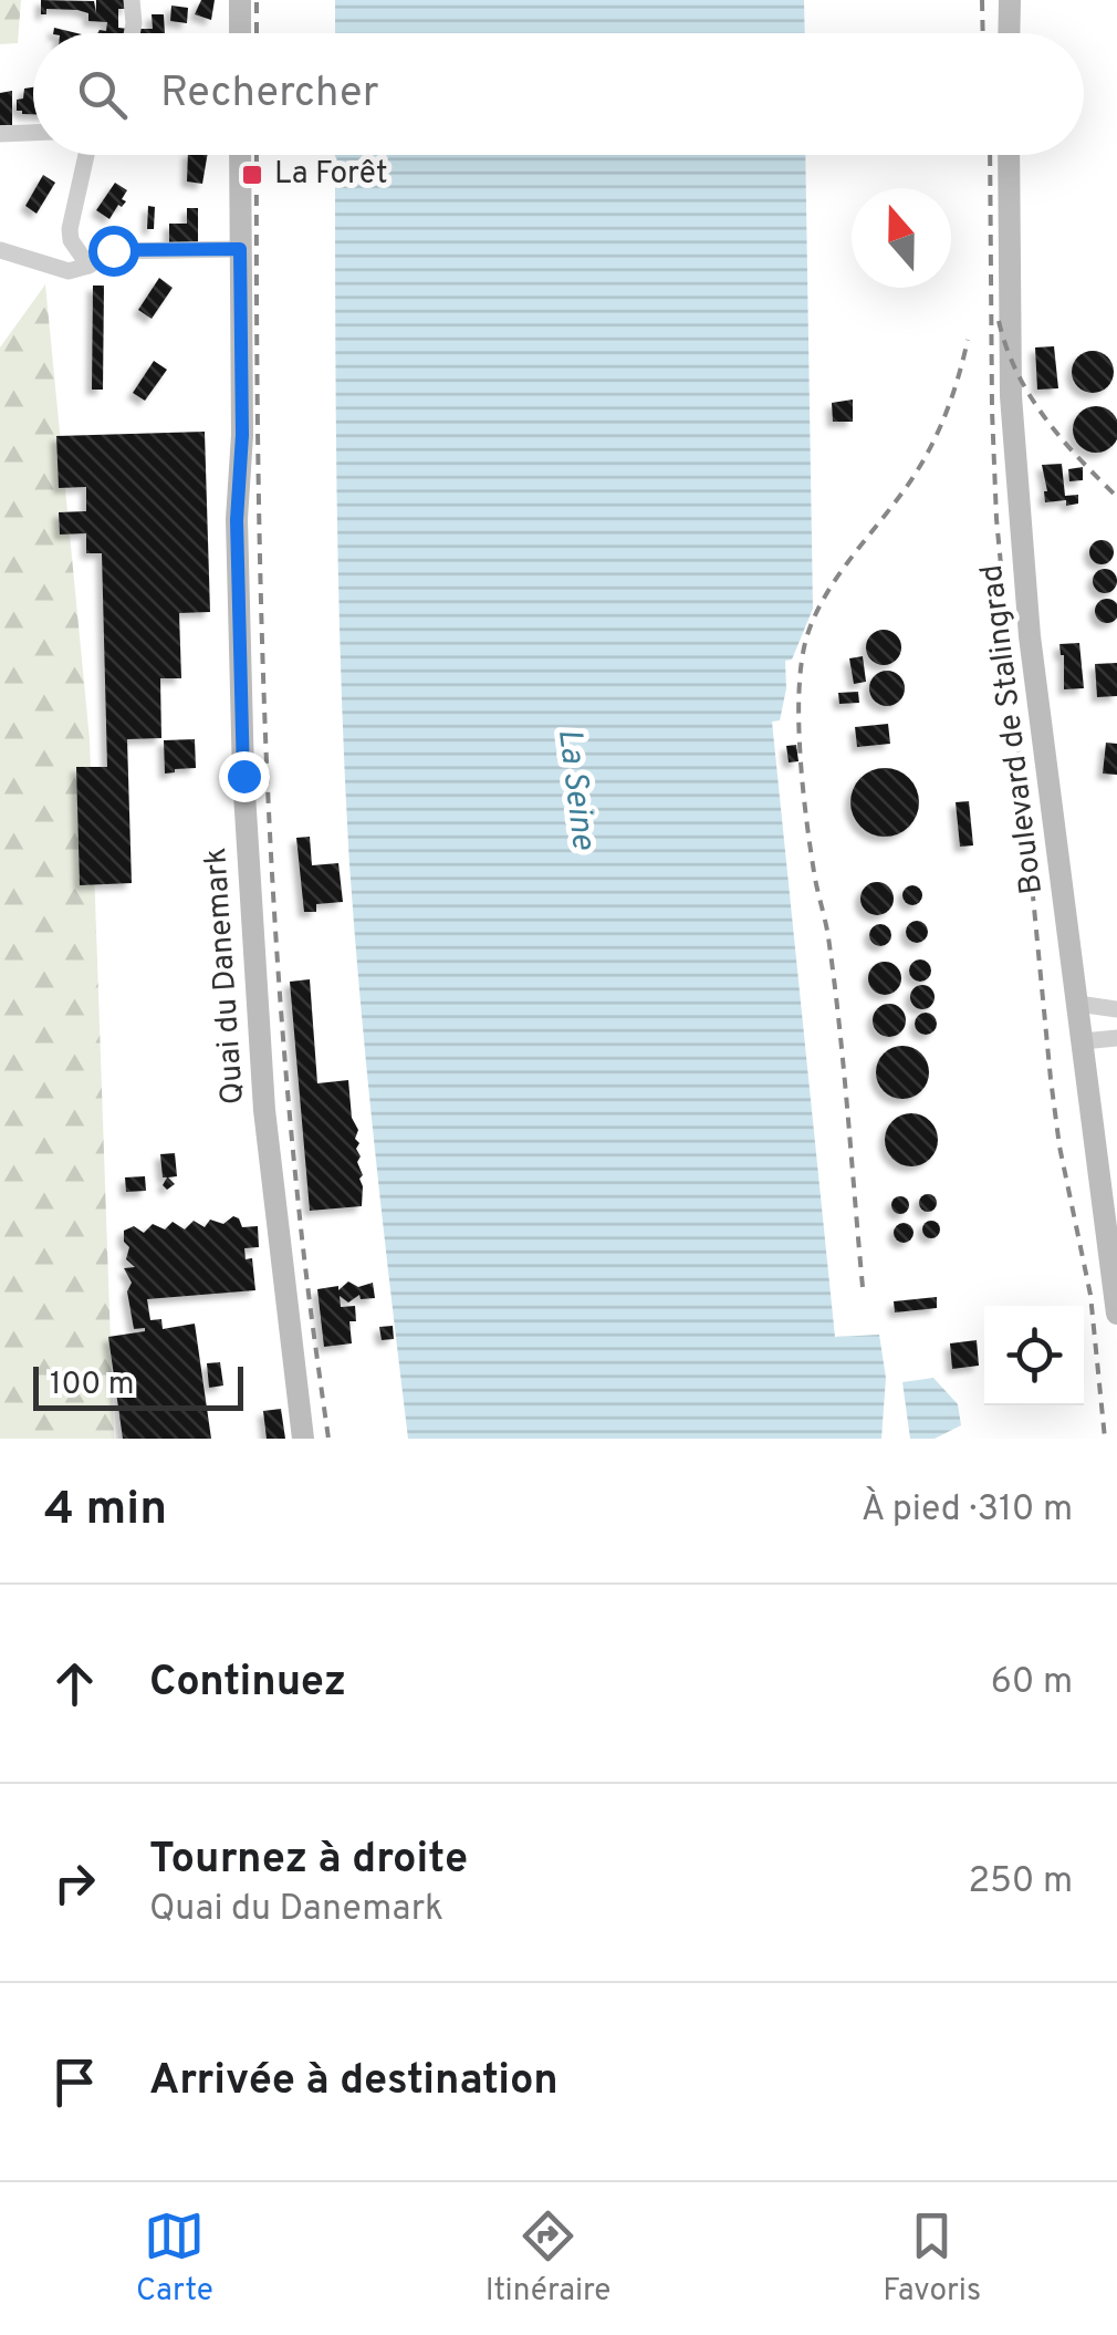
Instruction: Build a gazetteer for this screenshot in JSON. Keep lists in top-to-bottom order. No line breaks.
{"streets":{"main road":["Boulevard de Stalingrad","Quai du Danemark"]},"water":["La Seine"],"places":{"transit":["La Forêt"]},"scale_bar":"100 m","north":"top","page":{"search":"Rechercher","scale":"100 m","heading":["4 min","À pied · 310 m"],"list":[["Continuez","60 m"],["Tournez à droite","Quai du Danemark","250 m"],"Arrivée à destination"],"nav":["Carte","Itinéraire","Favoris"]}}
